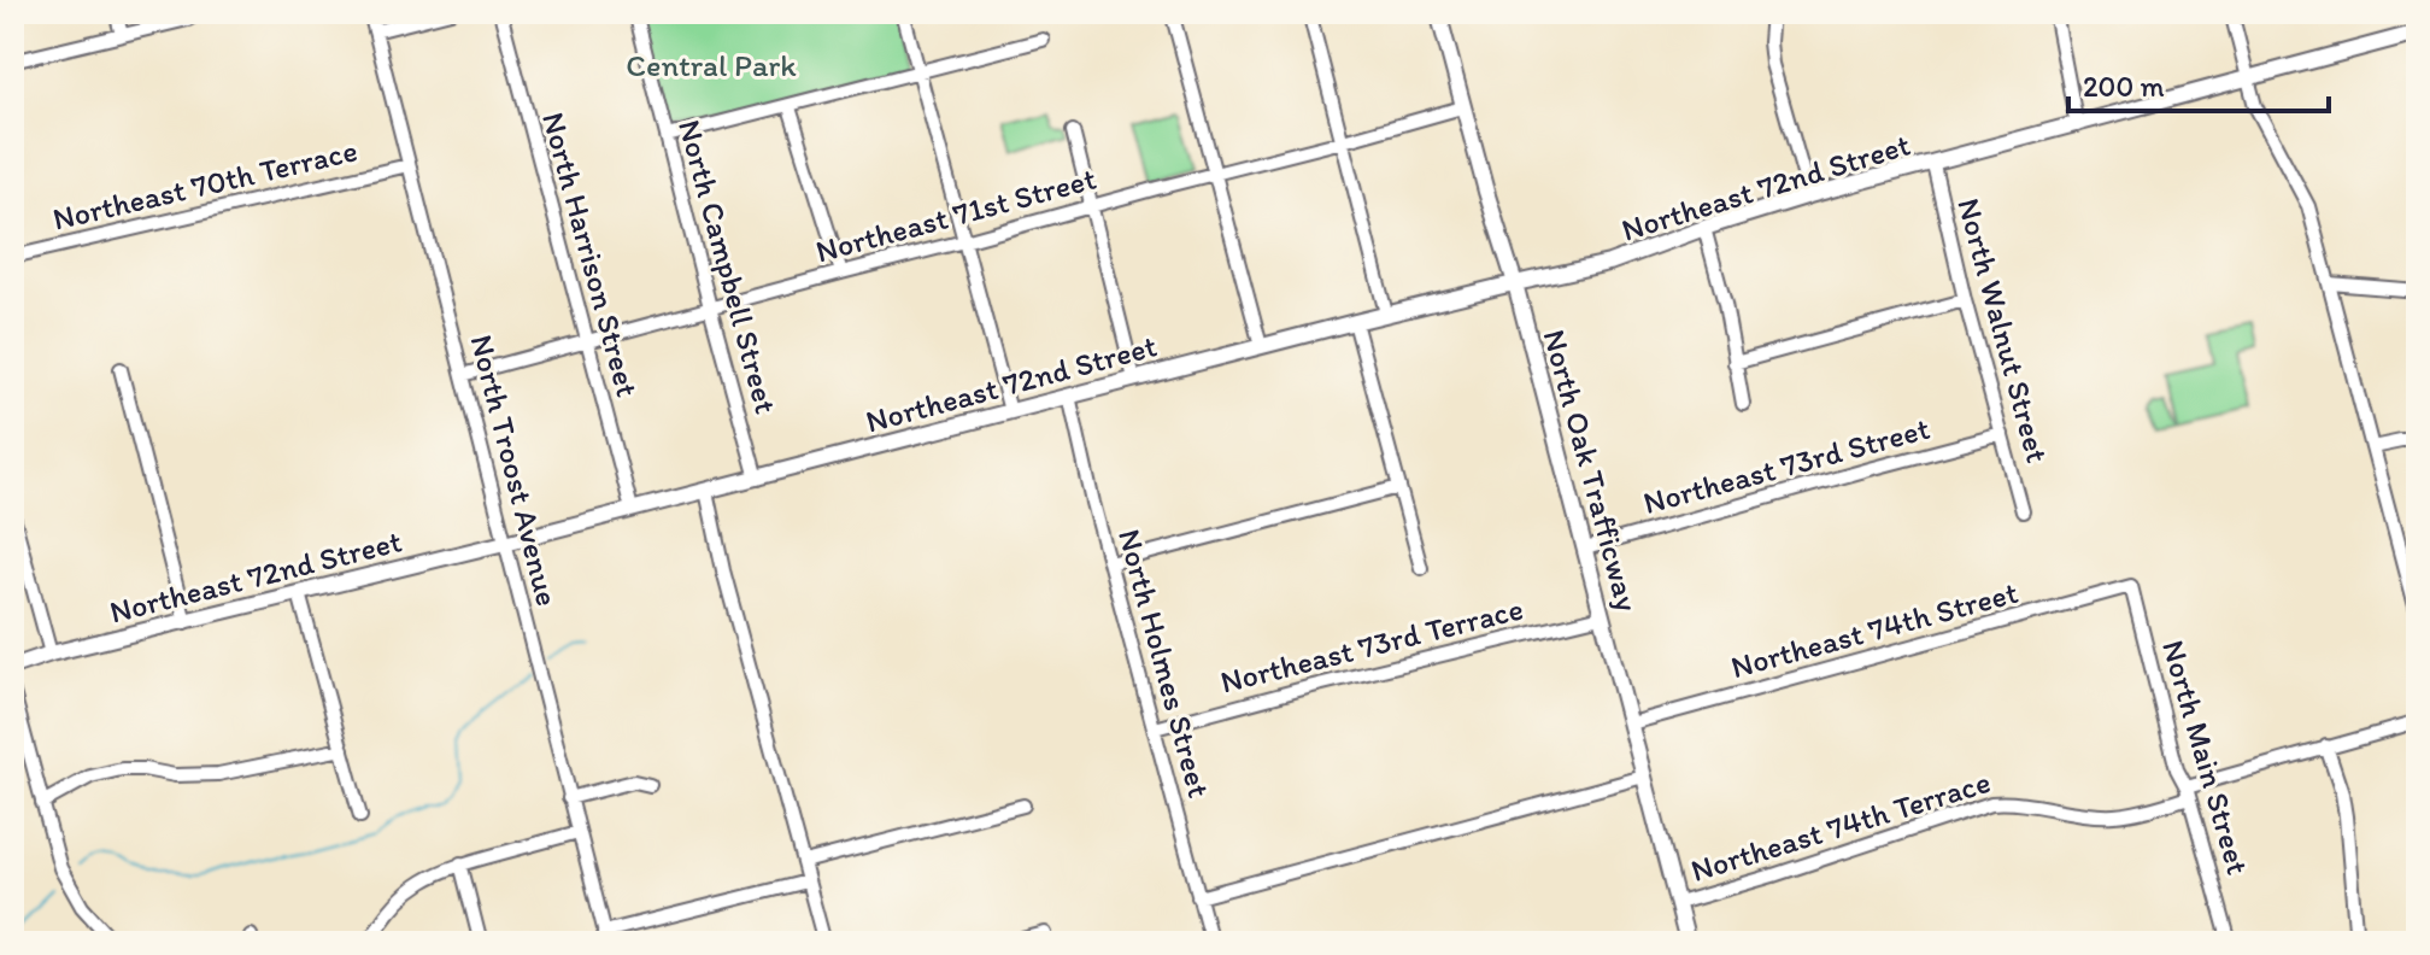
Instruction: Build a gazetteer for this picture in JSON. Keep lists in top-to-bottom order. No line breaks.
{"streets":{"main road":["Northeast 72nd Street","North Oak Trafficway"],"street":["Northeast 70th Terrace","Northeast 71st Street","North Harrison Street","North Campbell Street","North Walnut Street","Northeast 73rd Street","North Troost Avenue","Northeast 74th Street","Northeast 73rd Terrace","North Holmes Street","North Main Street","Northeast 74th Terrace"]},"crossings":[["Northeast 70th Terrace","North Troost Avenue"],["Northeast 72nd Street","North Harrison Street"],["Northeast 72nd Street","North Campbell Street"],["Northeast 72nd Street","North Walnut Street"],["Northeast 72nd Street","North Troost Avenue"],["Northeast 72nd Street","North Oak Trafficway"],["Northeast 72nd Street","North Holmes Street"],["Northeast 71st Street","North Harrison Street"],["Northeast 71st Street","North Campbell Street"],["Northeast 71st Street","North Troost Avenue"],["Northeast 71st Street","North Oak Trafficway"],["North Walnut Street","Northeast 73rd Street"],["Northeast 73rd Street","North Oak Trafficway"],["North Oak Trafficway","Northeast 74th Street"],["North Oak Trafficway","Northeast 73rd Terrace"],["North Oak Trafficway","Northeast 74th Terrace"],["Northeast 74th Street","North Main Street"],["Northeast 73rd Terrace","North Holmes Street"],["North Main Street","Northeast 74th Terrace"]],"parks":["Central Park"],"scale_bar":"200 m"}
